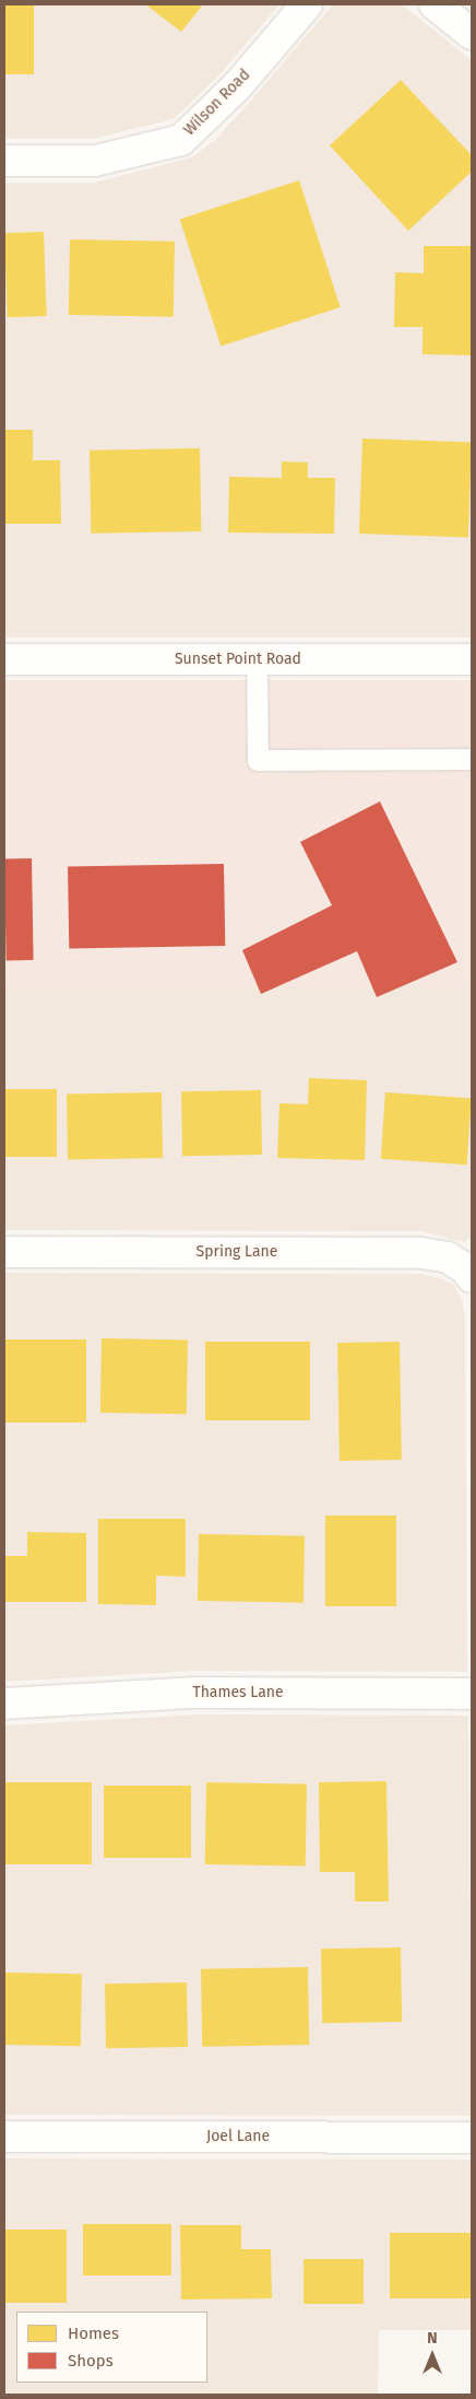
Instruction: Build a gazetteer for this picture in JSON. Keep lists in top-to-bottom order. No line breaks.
{"streets":{"street":["Wilson Road","Sunset Point Road","Spring Lane","Thames Lane","Joel Lane"]},"legend":["Homes","Shops"],"north":"top"}
